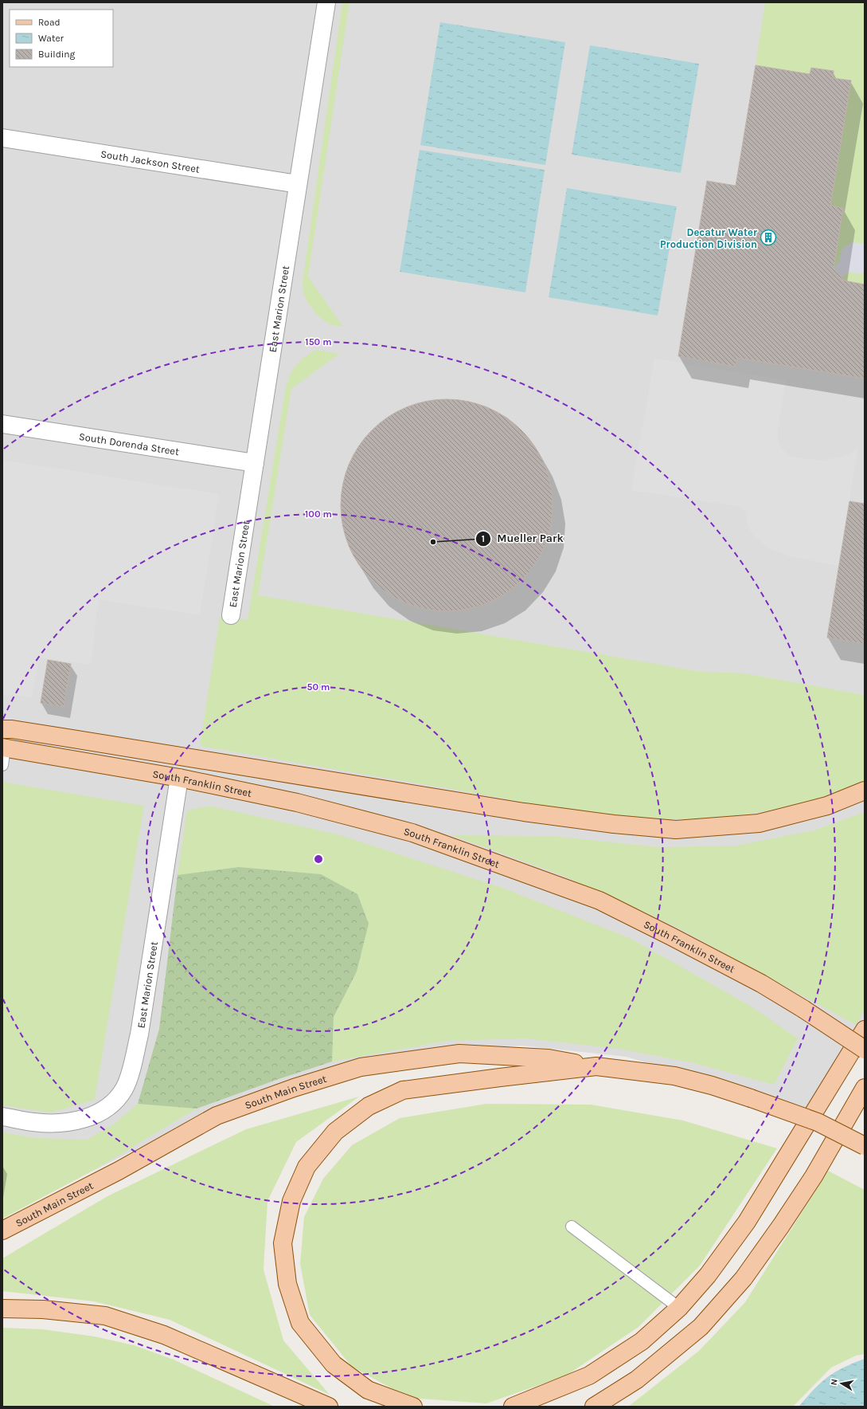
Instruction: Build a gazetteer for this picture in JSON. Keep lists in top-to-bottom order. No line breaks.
{"streets":{"main road":["South Franklin Street","South Main Street"],"street":["South Jackson Street","East Marion Street","South Dorenda Street"]},"crossings":[["South Jackson Street","East Marion Street"],["East Marion Street","South Dorenda Street"],["East Marion Street","South Franklin Street"]],"places":{"building":["Decatur Water Production Division"],"other":["Mueller Park"]},"legend":["Road","Water","Building"],"north":"left","rings":["150 m","100 m","50 m"]}
